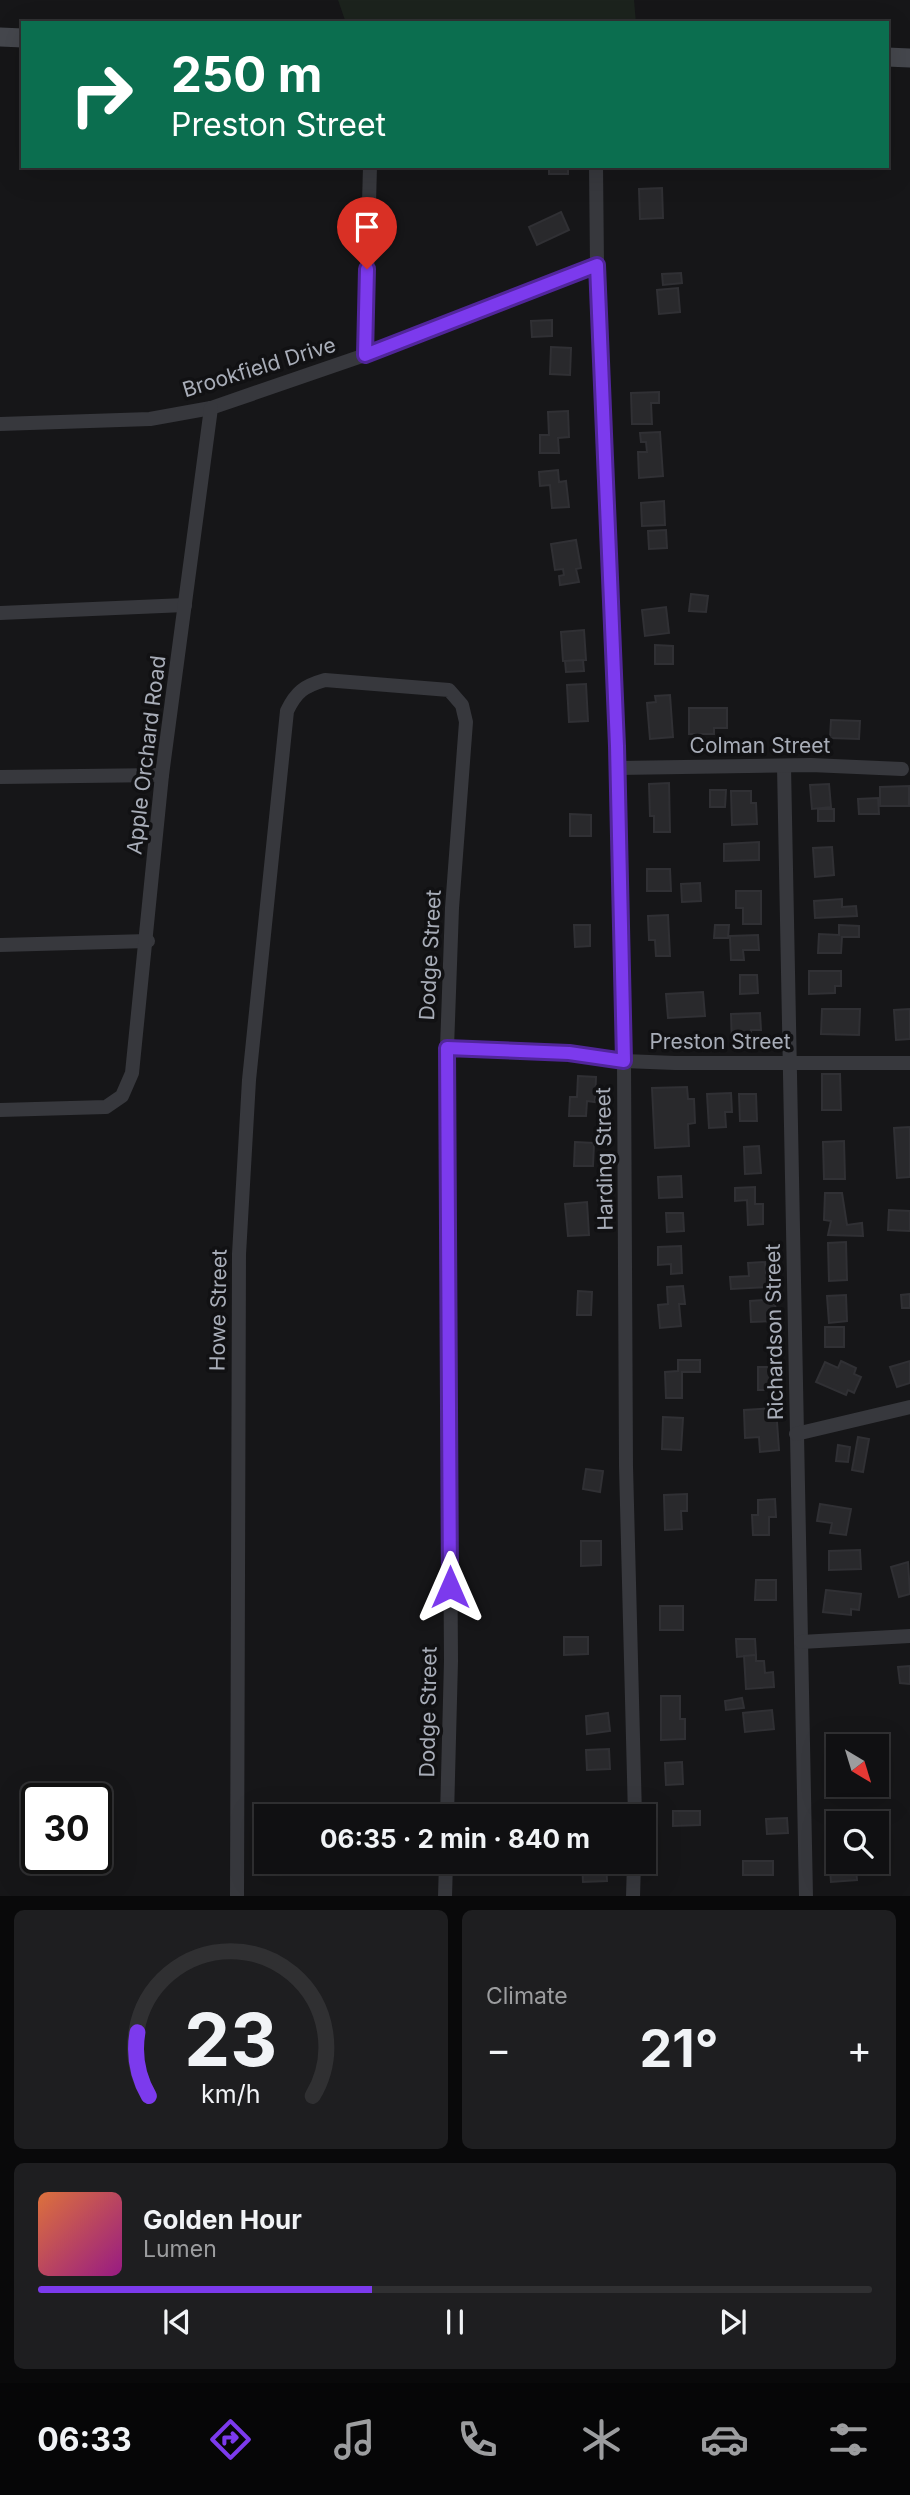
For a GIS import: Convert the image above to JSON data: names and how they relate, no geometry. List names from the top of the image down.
{
  "streets": {
    "street": [
      "Brookfield Drive",
      "Colman Street",
      "Apple Orchard Road",
      "Dodge Street",
      "Preston Street",
      "Harding Street",
      "Howe Street",
      "Richardson Street"
    ]
  },
  "crossings": [
    ["Brookfield Drive", "Apple Orchard Road"],
    ["Brookfield Drive", "Harding Street"],
    ["Colman Street", "Harding Street"],
    ["Colman Street", "Richardson Street"],
    ["Dodge Street", "Preston Street"],
    ["Dodge Street", "Howe Street"],
    ["Preston Street", "Harding Street"],
    ["Preston Street", "Richardson Street"]
  ],
  "north": "bottom right",
  "page": {
    "turn": ["250 m", "Preston Street"],
    "limit": "30",
    "trip": "06:35 · 2 min · 840 m",
    "tile": "Climate",
    "heat": ["−", "21°", "+"],
    "song": ["Golden Hour", "Lumen"],
    "tabs": "06:33",
    "gauge": ["23", "km/h"]
  }
}
